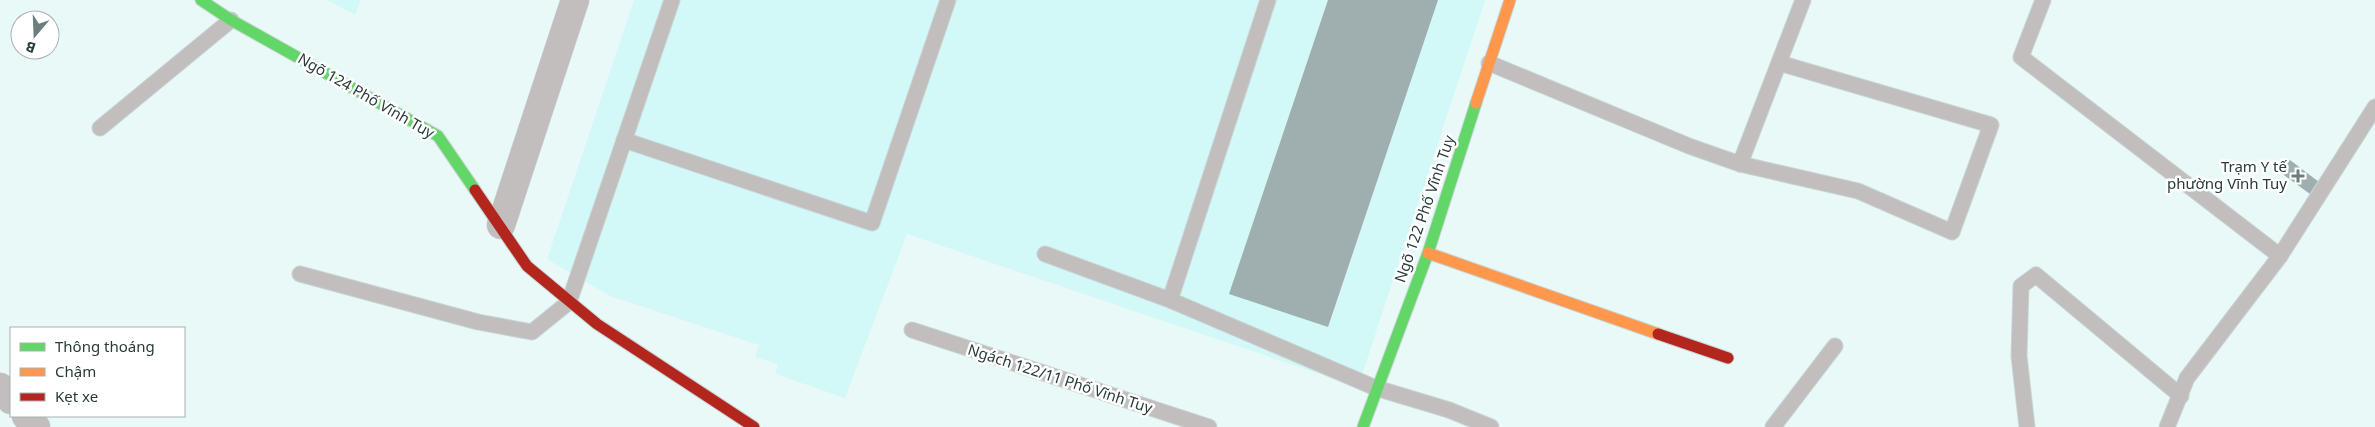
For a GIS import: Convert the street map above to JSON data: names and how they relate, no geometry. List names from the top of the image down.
{
  "streets": {
    "street": ["Ngõ 124 Phố Vĩnh Tuy", "Ngõ 122 Phố Vĩnh Tuy"],
    "lane": ["Ngách 122/11 Phố Vĩnh Tuy"]
  },
  "places": {
    "health": ["Trạm Y tế phường Vĩnh Tuy"]
  },
  "legend": ["Thông thoáng", "Chậm", "Kẹt xe"],
  "north": "bottom"
}
